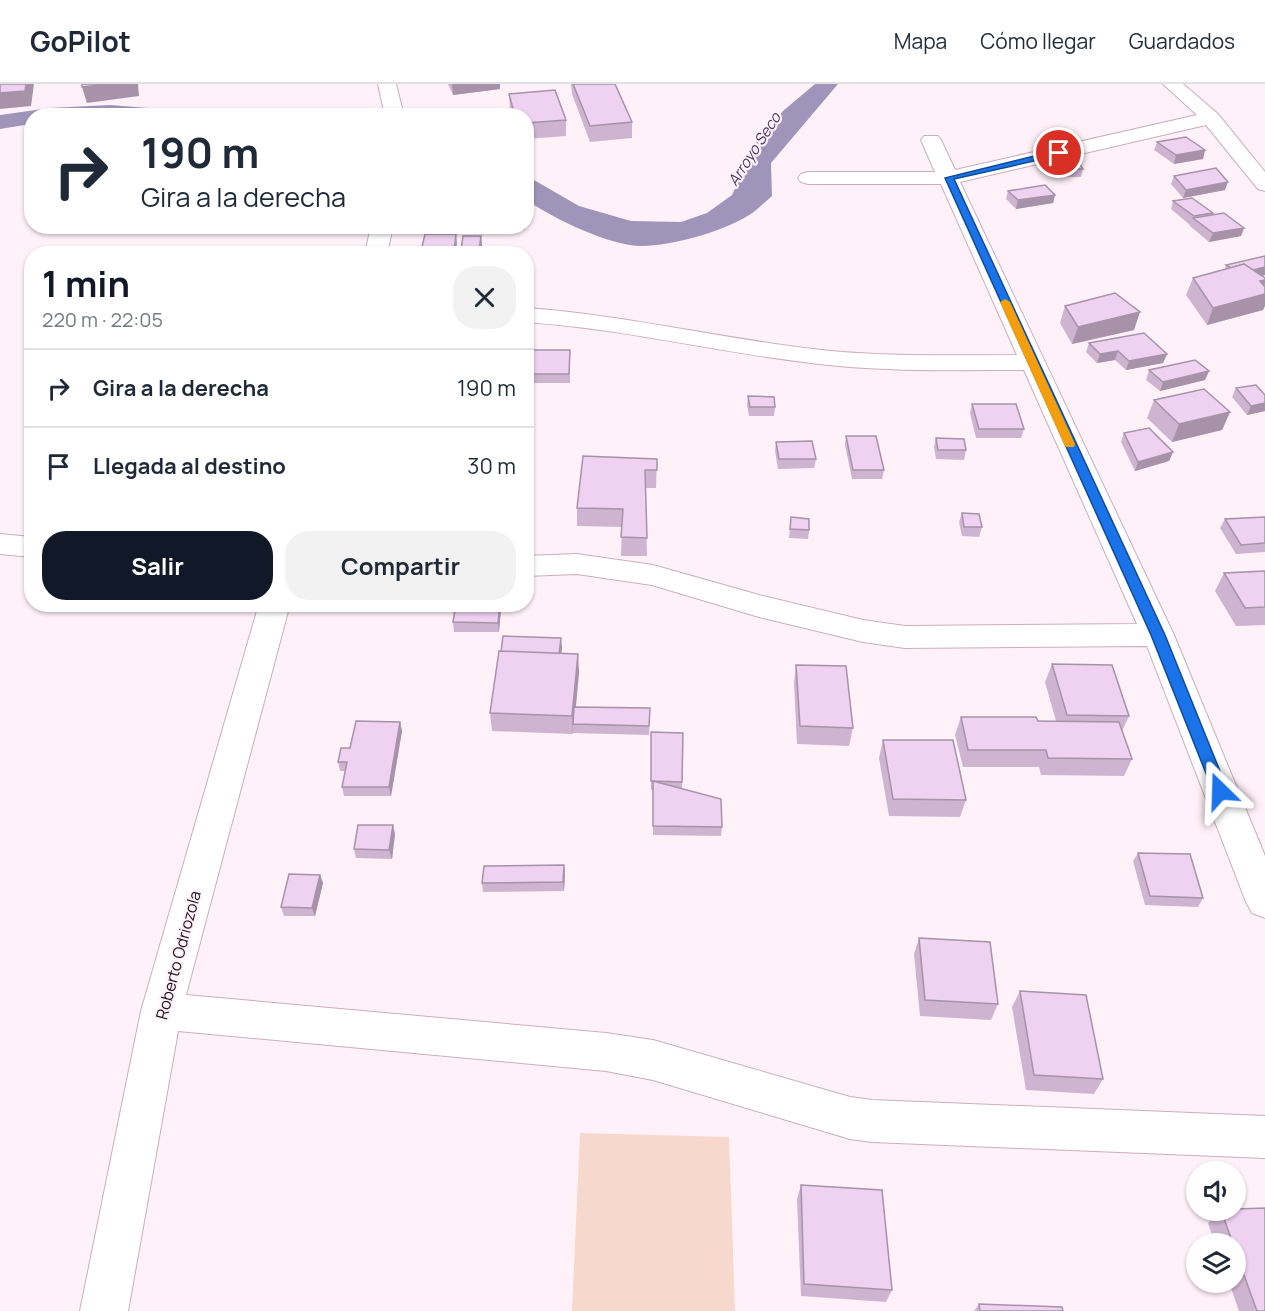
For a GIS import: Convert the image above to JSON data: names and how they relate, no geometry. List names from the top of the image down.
{
  "streets": {
    "street": ["Roberto Odriozola"]
  },
  "water": ["Arroyo Seco"],
  "page": {
    "header": "GoPilot",
    "nav": ["Mapa", "Cómo llegar", "Guardados"],
    "turn": ["190 m", "Gira a la derecha"],
    "heading": ["1 min", "220 m · 22:05"],
    "list": [
      {
        "name": "Gira a la derecha",
        "value": "190 m"
      },
      {
        "name": "Llegada al destino",
        "value": "30 m"
      }
    ],
    "buttons": ["Salir", "Compartir"]
  }
}
